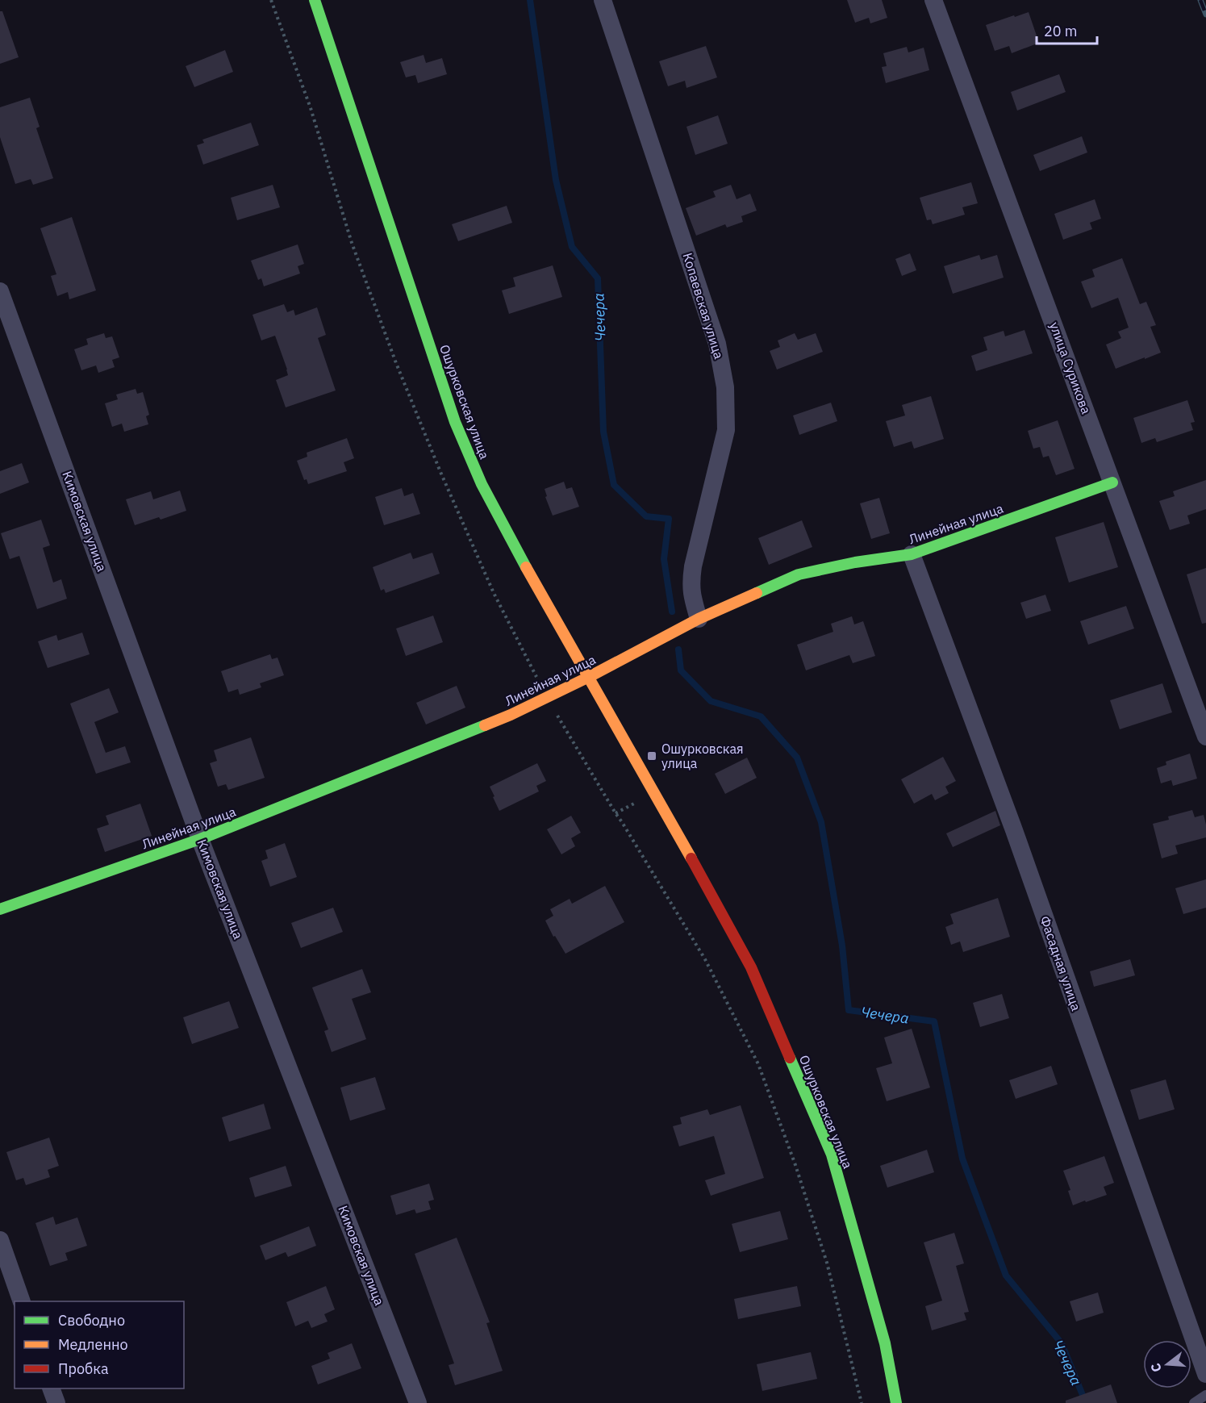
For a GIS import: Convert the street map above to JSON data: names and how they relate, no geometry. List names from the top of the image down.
{
  "streets": {
    "street": [
      "Копаевская улица",
      "улица Сурикова",
      "Ошурковская улица",
      "Кимовская улица",
      "Линейная улица",
      "Фасадная улица"
    ]
  },
  "crossings": [
    ["Копаевская улица", "Линейная улица"],
    ["улица Сурикова", "Линейная улица"],
    ["Ошурковская улица", "Линейная улица"],
    ["Кимовская улица", "Линейная улица"],
    ["Линейная улица", "Фасадная улица"]
  ],
  "water": ["Чечера"],
  "places": {
    "transit": ["Ошурковская улица"]
  },
  "legend": ["Свободно", "Медленно", "Пробка"],
  "scale_bar": "20 m",
  "north": "left"
}
